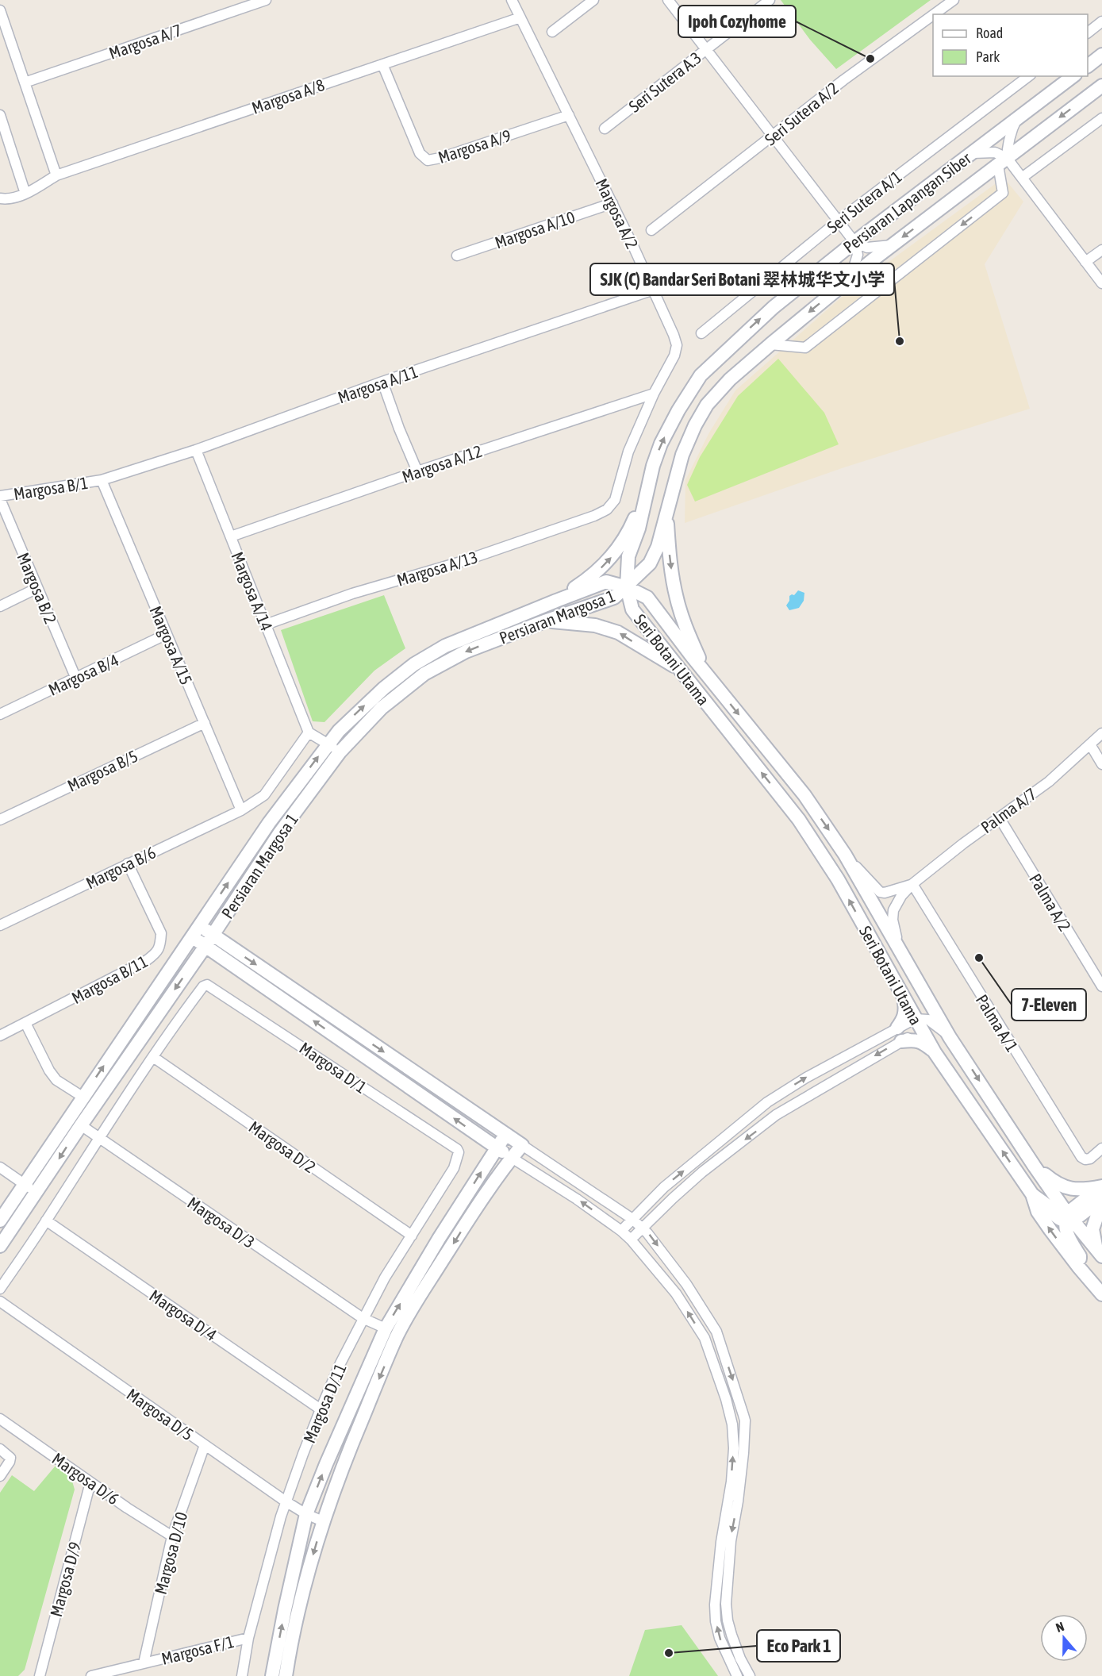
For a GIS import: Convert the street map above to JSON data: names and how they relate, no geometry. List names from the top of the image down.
{
  "streets": {
    "street": [
      "Margosa A/7",
      "Seri Sutera A.3",
      "Margosa A/8",
      "Seri Sutera A/2",
      "Margosa A/9",
      "Seri Sutera A/1",
      "Persiaran Lapangan Siber",
      "Margosa A/2",
      "Margosa A/10",
      "Margosa A/11",
      "Margosa A/12",
      "Margosa B/1",
      "Margosa A/13",
      "Margosa B/2",
      "Margosa A/14",
      "Persiaran Margosa 1",
      "Margosa A/15",
      "Seri Botani Utama",
      "Margosa B/4",
      "Margosa B/5",
      "Palma A/7",
      "Margosa B/6",
      "Palma A/2",
      "Margosa B/11",
      "Palma A/1",
      "Margosa D/1",
      "Margosa D/2",
      "Margosa D/3",
      "Margosa D/4",
      "Margosa D/11",
      "Margosa D/5",
      "Margosa D/6",
      "Margosa D/10",
      "Margosa D/9",
      "Margosa F/1"
    ]
  },
  "crossings": [
    ["Margosa A/8", "Margosa A/9"],
    ["Margosa A/8", "Margosa A/2"],
    ["Margosa A/9", "Margosa A/2"],
    ["Persiaran Lapangan Siber", "Persiaran Margosa 1"],
    ["Persiaran Lapangan Siber", "Seri Botani Utama"],
    ["Margosa A/2", "Margosa A/10"],
    ["Margosa A/2", "Margosa A/11"],
    ["Margosa A/2", "Margosa A/12"],
    ["Margosa A/2", "Margosa A/13"],
    ["Margosa A/11", "Margosa B/1"],
    ["Margosa A/11", "Margosa A/14"],
    ["Margosa A/11", "Margosa A/15"],
    ["Margosa A/12", "Margosa A/14"],
    ["Margosa B/1", "Margosa B/2"],
    ["Margosa B/1", "Margosa A/15"],
    ["Margosa A/13", "Margosa A/14"],
    ["Margosa B/2", "Margosa B/4"],
    ["Margosa A/14", "Margosa B/6"],
    ["Persiaran Margosa 1", "Seri Botani Utama"],
    ["Persiaran Margosa 1", "Margosa D/3"],
    ["Margosa A/15", "Margosa B/4"],
    ["Margosa A/15", "Margosa B/5"],
    ["Margosa A/15", "Margosa B/6"],
    ["Seri Botani Utama", "Palma A/7"],
    ["Palma A/7", "Palma A/2"],
    ["Palma A/7", "Palma A/1"],
    ["Margosa B/6", "Margosa B/11"],
    ["Margosa D/1", "Margosa D/2"],
    ["Margosa D/1", "Margosa D/11"],
    ["Margosa D/2", "Margosa D/11"],
    ["Margosa D/3", "Margosa D/11"],
    ["Margosa D/4", "Margosa D/11"],
    ["Margosa D/11", "Margosa D/5"],
    ["Margosa D/11", "Margosa F/1"],
    ["Margosa D/5", "Margosa D/10"],
    ["Margosa D/6", "Margosa D/10"],
    ["Margosa D/6", "Margosa D/9"],
    ["Margosa D/10", "Margosa F/1"]
  ],
  "places": [
    "Ipoh Cozyhome",
    "SJK (C) Bandar Seri Botani 翠林城华文小学",
    "7-Eleven",
    "Eco Park 1"
  ],
  "legend": ["Road", "Park"],
  "north": "top"
}
